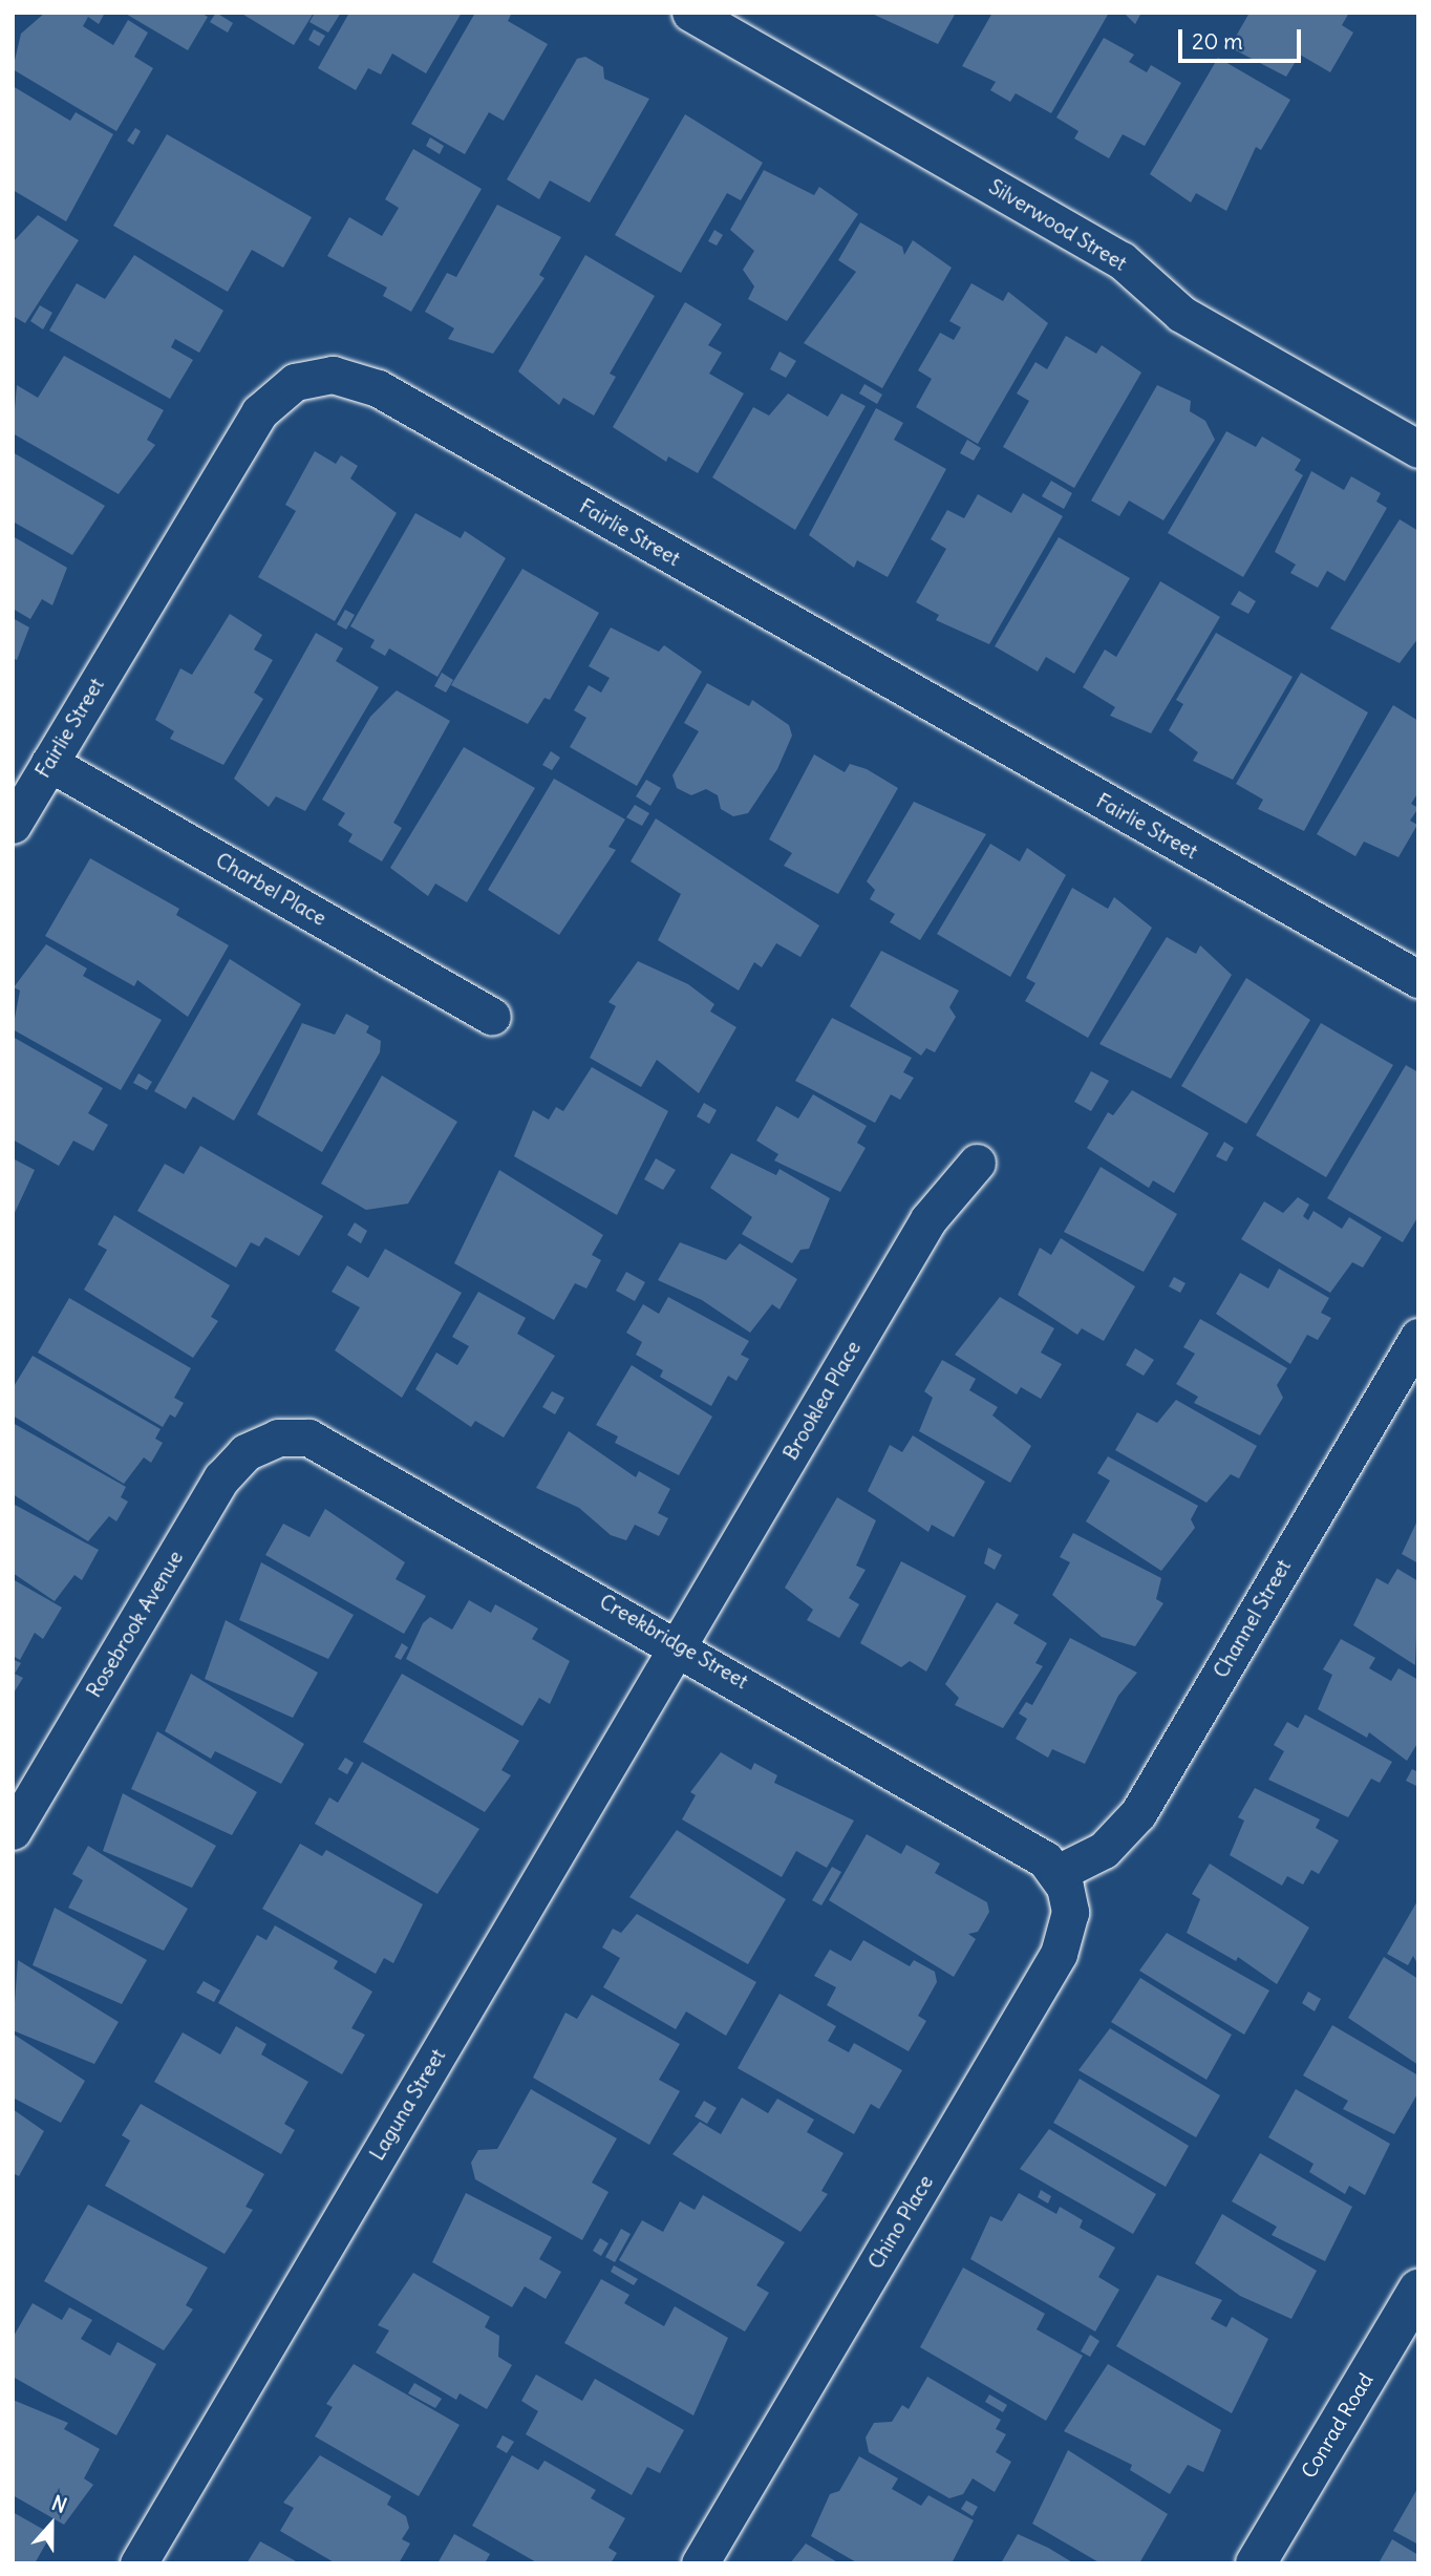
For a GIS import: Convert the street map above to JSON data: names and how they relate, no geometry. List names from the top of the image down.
{
  "streets": {
    "street": [
      "Silverwood Street",
      "Fairlie Street",
      "Charbel Place",
      "Brooklea Place",
      "Channel Street",
      "Rosebrook Avenue",
      "Creekbridge Street",
      "Laguna Street",
      "Chino Place",
      "Conrad Road"
    ]
  },
  "crossings": [
    ["Fairlie Street", "Charbel Place"],
    ["Brooklea Place", "Creekbridge Street"],
    ["Brooklea Place", "Laguna Street"],
    ["Channel Street", "Creekbridge Street"],
    ["Channel Street", "Chino Place"],
    ["Rosebrook Avenue", "Creekbridge Street"],
    ["Creekbridge Street", "Laguna Street"],
    ["Creekbridge Street", "Chino Place"]
  ],
  "scale_bar": "20 m",
  "north": "top"
}
